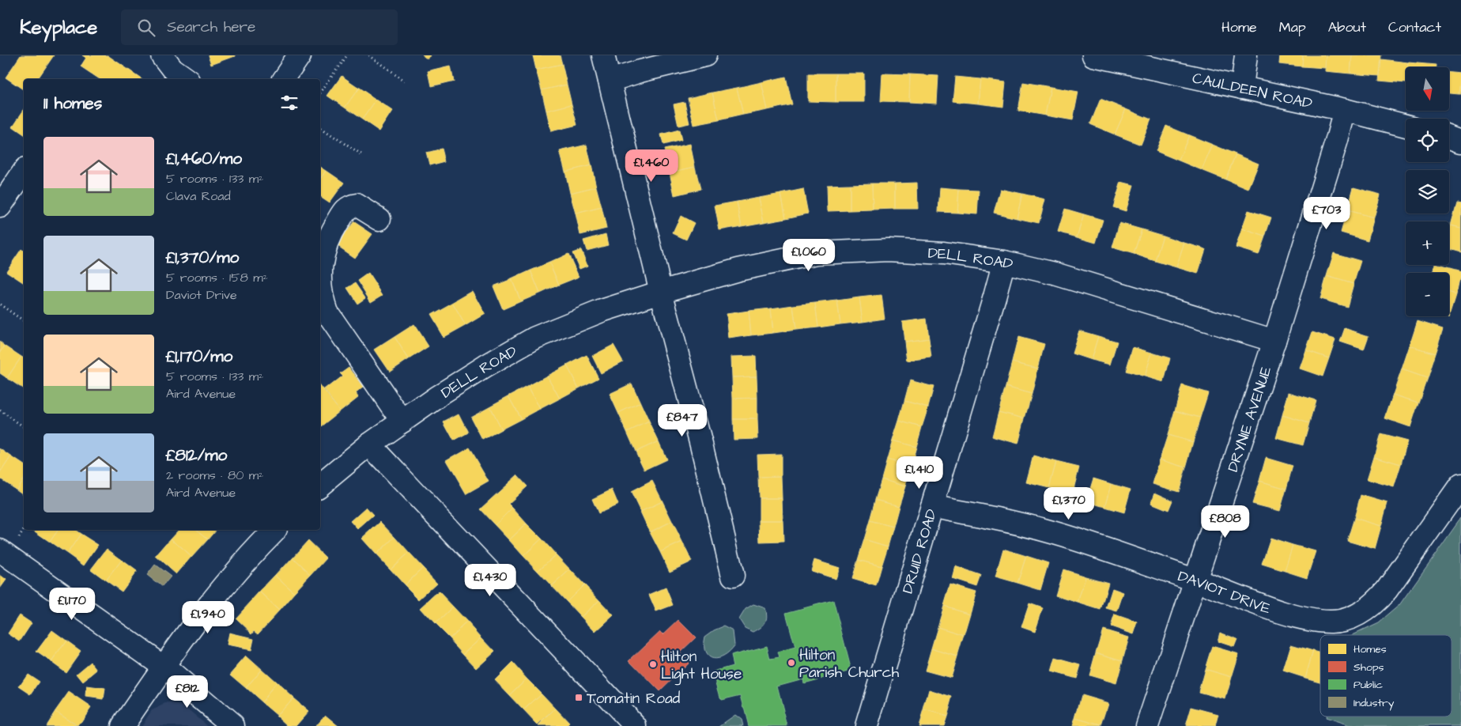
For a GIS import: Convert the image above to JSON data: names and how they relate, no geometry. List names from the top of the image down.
{
  "streets": {
    "street": [
      "CAULDEEN ROAD",
      "DELL ROAD",
      "DRYNIE AVENUE",
      "DRUID ROAD",
      "DAVIOT DRIVE"
    ]
  },
  "crossings": [
    ["CAULDEEN ROAD", "DRYNIE AVENUE"],
    ["DELL ROAD", "DRYNIE AVENUE"],
    ["DELL ROAD", "DRUID ROAD"],
    ["DRYNIE AVENUE", "DAVIOT DRIVE"],
    ["DRUID ROAD", "DAVIOT DRIVE"]
  ],
  "places": {
    "other": ["Hilton Parish Church", "Hilton Light House"],
    "transit": ["Tomatin Road"]
  },
  "legend": [
    "Homes",
    "Shops",
    "Public",
    "Industry"
  ],
  "north": "bottom",
  "page": {
    "header": "Keyplace",
    "search": "Search here",
    "nav": [
      "Home",
      "Map",
      "About",
      "Contact"
    ],
    "map_buttons": ["+", "−"],
    "heading": "11 homes",
    "list": [
      {
        "name": "£1,460/mo",
        "note": "5 rooms · 133 m² · Clava Road"
      },
      {
        "name": "£1,370/mo",
        "note": "5 rooms · 158 m² · Daviot Drive"
      },
      {
        "name": "£1,170/mo",
        "note": "5 rooms · 133 m² · Aird Avenue"
      },
      {
        "name": "£812/mo",
        "note": "2 rooms · 80 m² · Aird Avenue"
      }
    ],
    "price": [
      "£1,460",
      "£703",
      "£1,060",
      "£847",
      "£1,410",
      "£1,370",
      "£808",
      "£1,430",
      "£1,170",
      "£1,940",
      "£812"
    ]
  }
}
